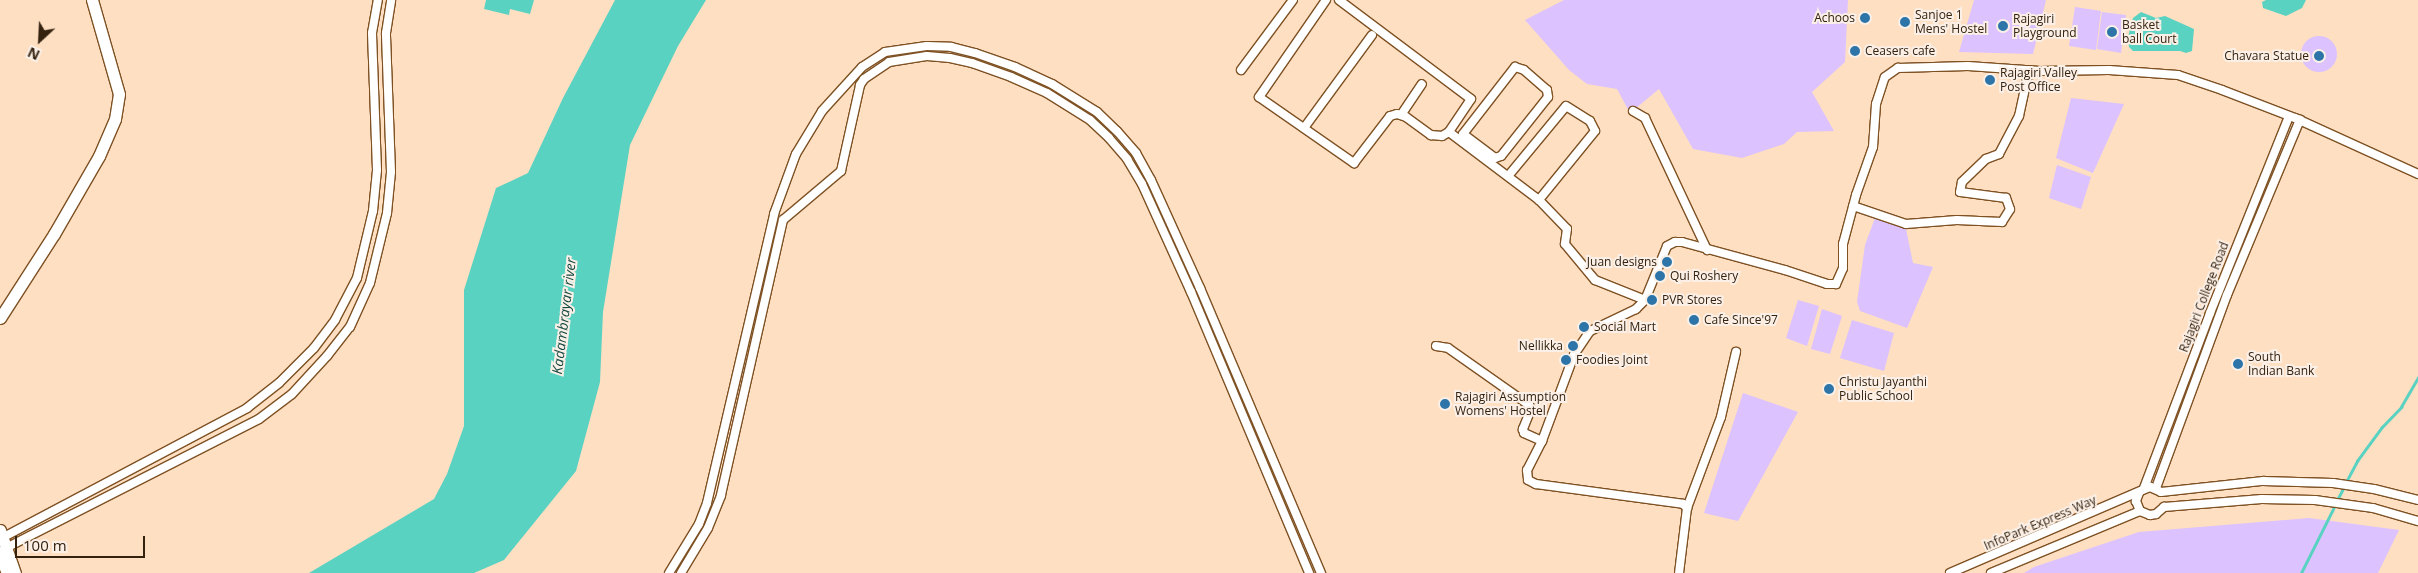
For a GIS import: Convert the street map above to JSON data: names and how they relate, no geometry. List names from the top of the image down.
{
  "streets": {
    "street": ["Rajagiri College Road", "InfoPark Express Way"]
  },
  "crossings": [
    ["Rajagiri College Road", "InfoPark Express Way"]
  ],
  "water": ["Kadambrayar river"],
  "places": [
    "Achoos",
    "Sanjoe 1 Mens' Hostel",
    "Rajagiri Playground",
    "Basket ball Court",
    "Ceasers cafe",
    "Chavara Statue",
    "Rajagiri Valley Post Office",
    "Juan designs",
    "Qui Roshery",
    "PVR Stores",
    "Cafe Since'97",
    "Social Mart",
    "Nellikka",
    "Foodies Joint",
    "South Indian Bank",
    "Christu Jayanthi Public School",
    "Rajagiri Assumption Womens' Hostel"
  ],
  "scale_bar": "100 m",
  "north": "bottom left"
}
